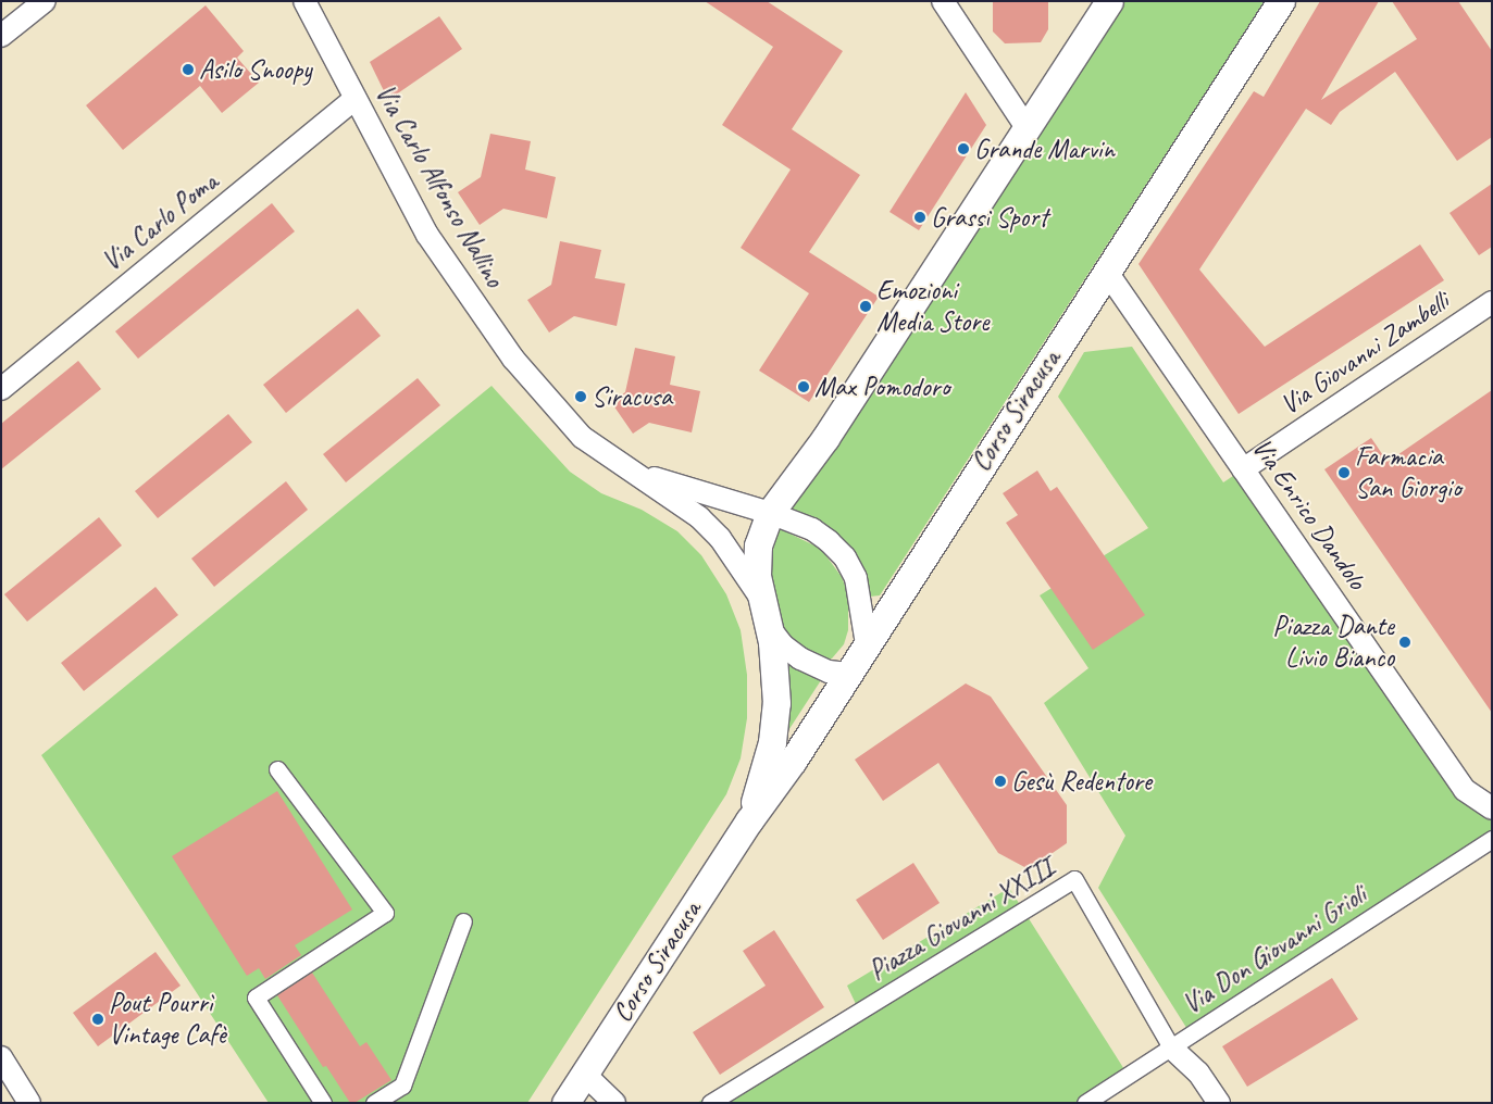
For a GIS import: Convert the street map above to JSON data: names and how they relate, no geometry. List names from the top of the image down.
{
  "streets": {
    "street": [
      "Via Carlo Alfonso Nallino",
      "Via Carlo Poma",
      "Via Giovanni Zambelli",
      "Corso Siracusa",
      "Via Enrico Dandolo",
      "Piazza Giovanni XXIII",
      "Via Don Giovanni Grioli"
    ]
  },
  "crossings": [
    ["Via Carlo Alfonso Nallino", "Via Carlo Poma"],
    ["Via Carlo Alfonso Nallino", "Corso Siracusa"],
    ["Via Giovanni Zambelli", "Via Enrico Dandolo"],
    ["Corso Siracusa", "Via Enrico Dandolo"],
    ["Piazza Giovanni XXIII", "Via Don Giovanni Grioli"]
  ],
  "places": [
    "Asilo Snoopy",
    "Grande Marvin",
    "Grassi Sport",
    "Emozioni Media Store",
    "Max Pomodoro",
    "Siracusa",
    "Farmacia San Giorgio",
    "Piazza Dante Livio Bianco",
    "Gesù Redentore",
    "Pout Pourrì Vintage Cafè"
  ]
}
